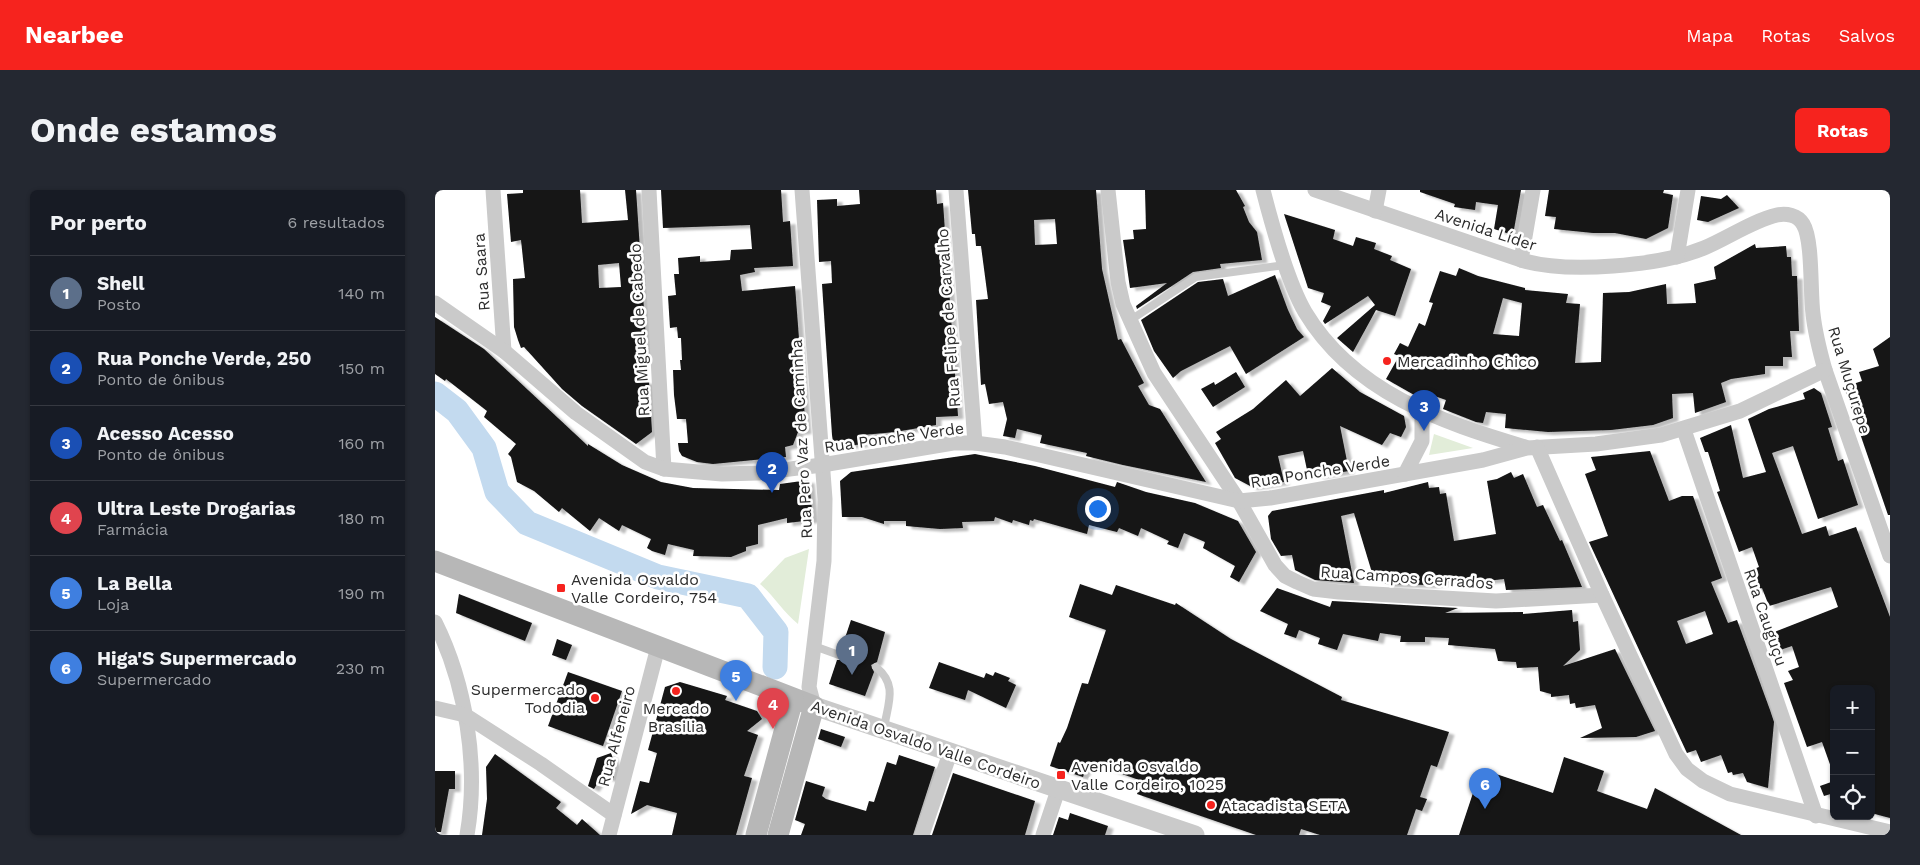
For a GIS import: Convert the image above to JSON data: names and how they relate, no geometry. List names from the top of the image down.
{
  "streets": {
    "main road": ["Avenida Osvaldo Valle Cordeiro"],
    "street": [
      "Avenida Líder",
      "Rua Saara",
      "Rua Felipe de Carvalho",
      "Rua Miguel de Cabedo",
      "Rua Muçurepe",
      "Rua Ponche Verde",
      "Rua Pero Vaz de Caminha",
      "Rua Campos Cerrados",
      "Rua Cauguçu",
      "Rua Alfeneiro"
    ]
  },
  "crossings": [
    ["Avenida Líder", "Rua Muçurepe"],
    ["Rua Saara", "Rua Ponche Verde"],
    ["Rua Felipe de Carvalho", "Rua Ponche Verde"],
    ["Rua Miguel de Cabedo", "Rua Ponche Verde"],
    ["Rua Ponche Verde", "Rua Pero Vaz de Caminha"],
    ["Rua Ponche Verde", "Rua Campos Cerrados"],
    ["Rua Pero Vaz de Caminha", "Avenida Osvaldo Valle Cordeiro"],
    ["Rua Alfeneiro", "Avenida Osvaldo Valle Cordeiro"]
  ],
  "places": {
    "other": [
      "Mercadinho Chico",
      "Mercado Brasilia",
      "Supermercado Tododia",
      "Atacadista SETA"
    ],
    "transit": ["Avenida Osvaldo Valle Cordeiro, 754", "Avenida Osvaldo Valle Cordeiro, 1025"]
  },
  "page": {
    "header": "Nearbee",
    "nav": ["Mapa", "Rotas", "Salvos"],
    "buttons": "Rotas",
    "title": "Onde estamos",
    "heading": ["Por perto", "6 resultados"],
    "list": [
      {
        "mark": "1",
        "name": "Shell",
        "note": "Posto",
        "value": "140 m"
      },
      {
        "mark": "2",
        "name": "Rua Ponche Verde, 250",
        "note": "Ponto de ônibus",
        "value": "150 m"
      },
      {
        "mark": "3",
        "name": "Acesso Acesso",
        "note": "Ponto de ônibus",
        "value": "160 m"
      },
      {
        "mark": "4",
        "name": "Ultra Leste Drogarias",
        "note": "Farmácia",
        "value": "180 m"
      },
      {
        "mark": "5",
        "name": "La Bella",
        "note": "Loja",
        "value": "190 m"
      },
      {
        "mark": "6",
        "name": "Higa'S Supermercado",
        "note": "Supermercado",
        "value": "230 m"
      }
    ],
    "pins": [
      "3",
      "2",
      "1",
      "5",
      "4",
      "6"
    ],
    "map_buttons": ["+", "−"]
  }
}
